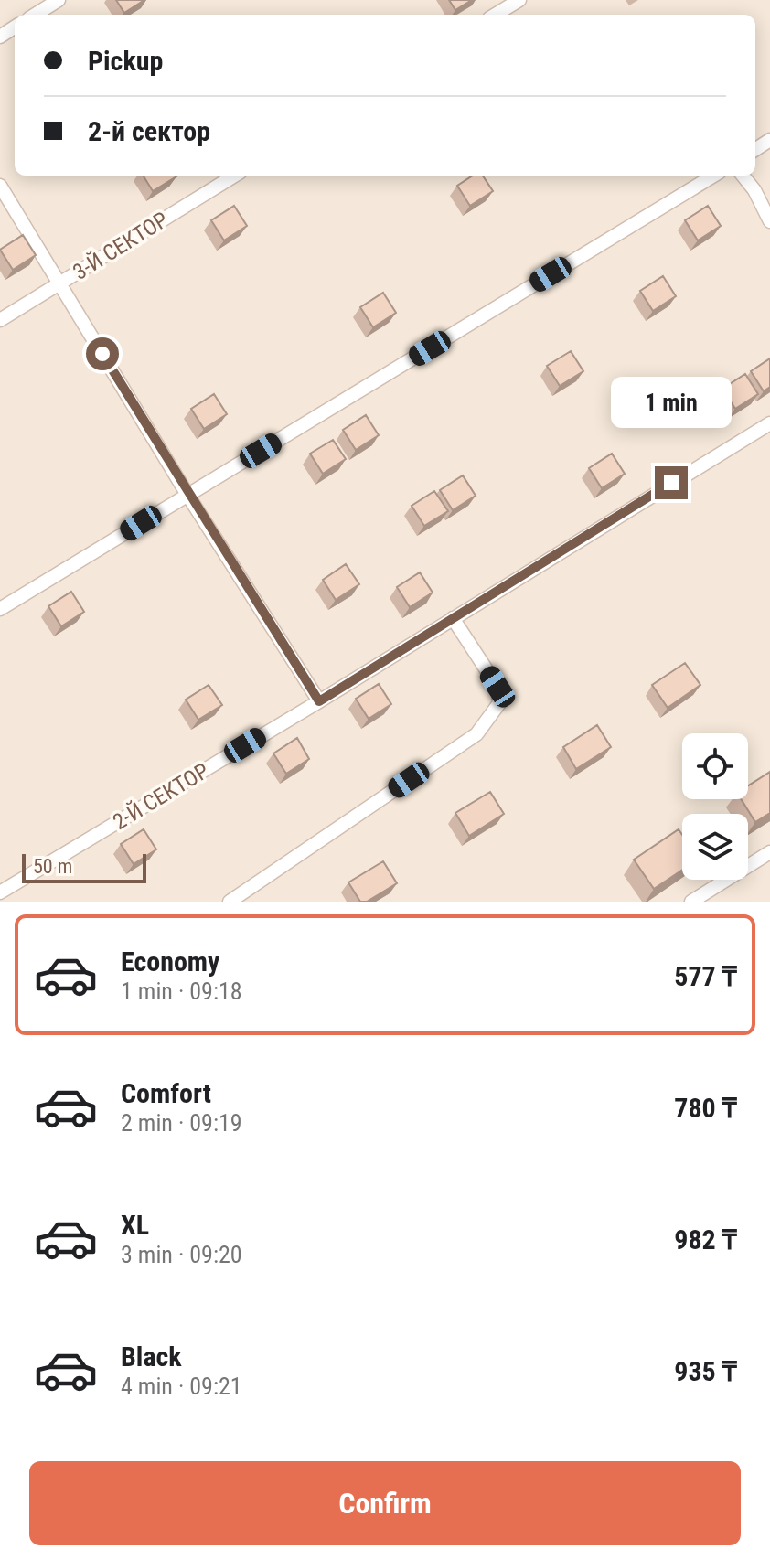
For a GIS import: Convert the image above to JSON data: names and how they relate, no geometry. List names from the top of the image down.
{
  "streets": {
    "street": ["3-Й СЕКТОР", "2-Й СЕКТОР"]
  },
  "scale_bar": "50 m",
  "page": {
    "banner": ["Pickup", "2-й сектор"],
    "bubble": "1 min",
    "scale": "50 m",
    "list": [
      {
        "name": "Economy",
        "note": "1 min · 09:18",
        "value": "577 ₸"
      },
      {
        "name": "Comfort",
        "note": "2 min · 09:19",
        "value": "780 ₸"
      },
      {
        "name": "XL",
        "note": "3 min · 09:20",
        "value": "982 ₸"
      },
      {
        "name": "Black",
        "note": "4 min · 09:21",
        "value": "935 ₸"
      }
    ],
    "buttons": "Confirm"
  }
}
